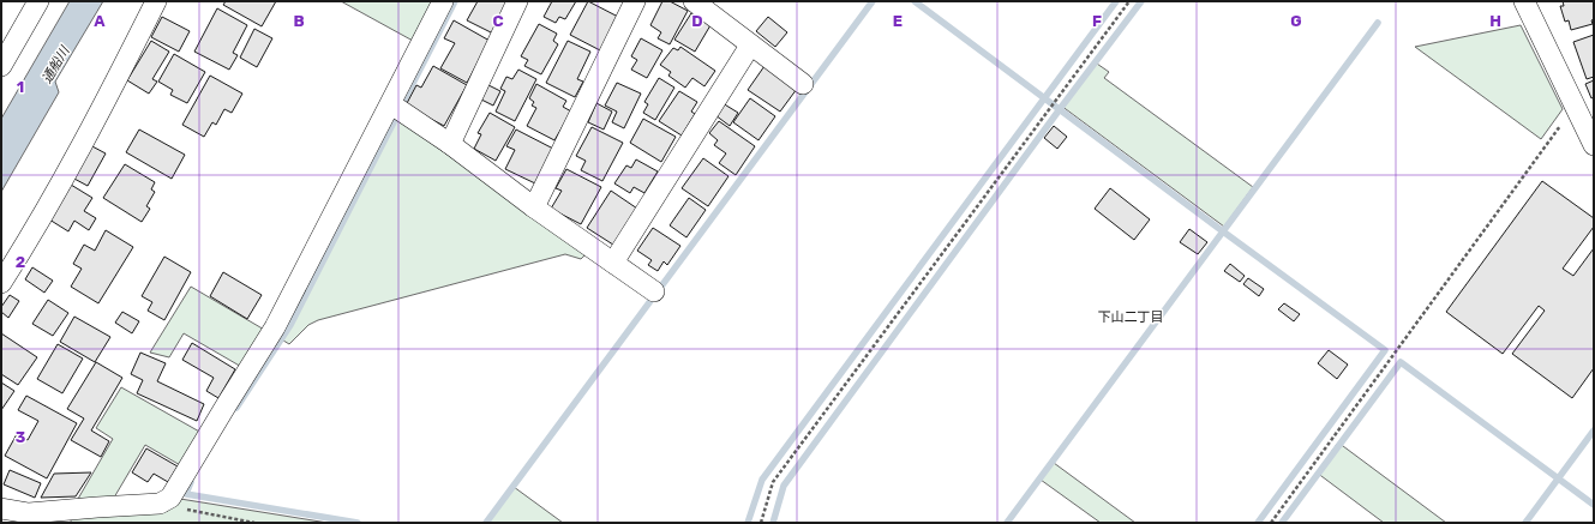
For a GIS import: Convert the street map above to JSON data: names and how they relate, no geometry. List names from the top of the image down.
{
  "districts": ["下山二丁目"],
  "water": ["通船川"],
  "grid": {
    "columns": [
      "A",
      "B",
      "C",
      "D",
      "E",
      "F",
      "G",
      "H"
    ],
    "rows": ["1", "2", "3"]
  }
}
